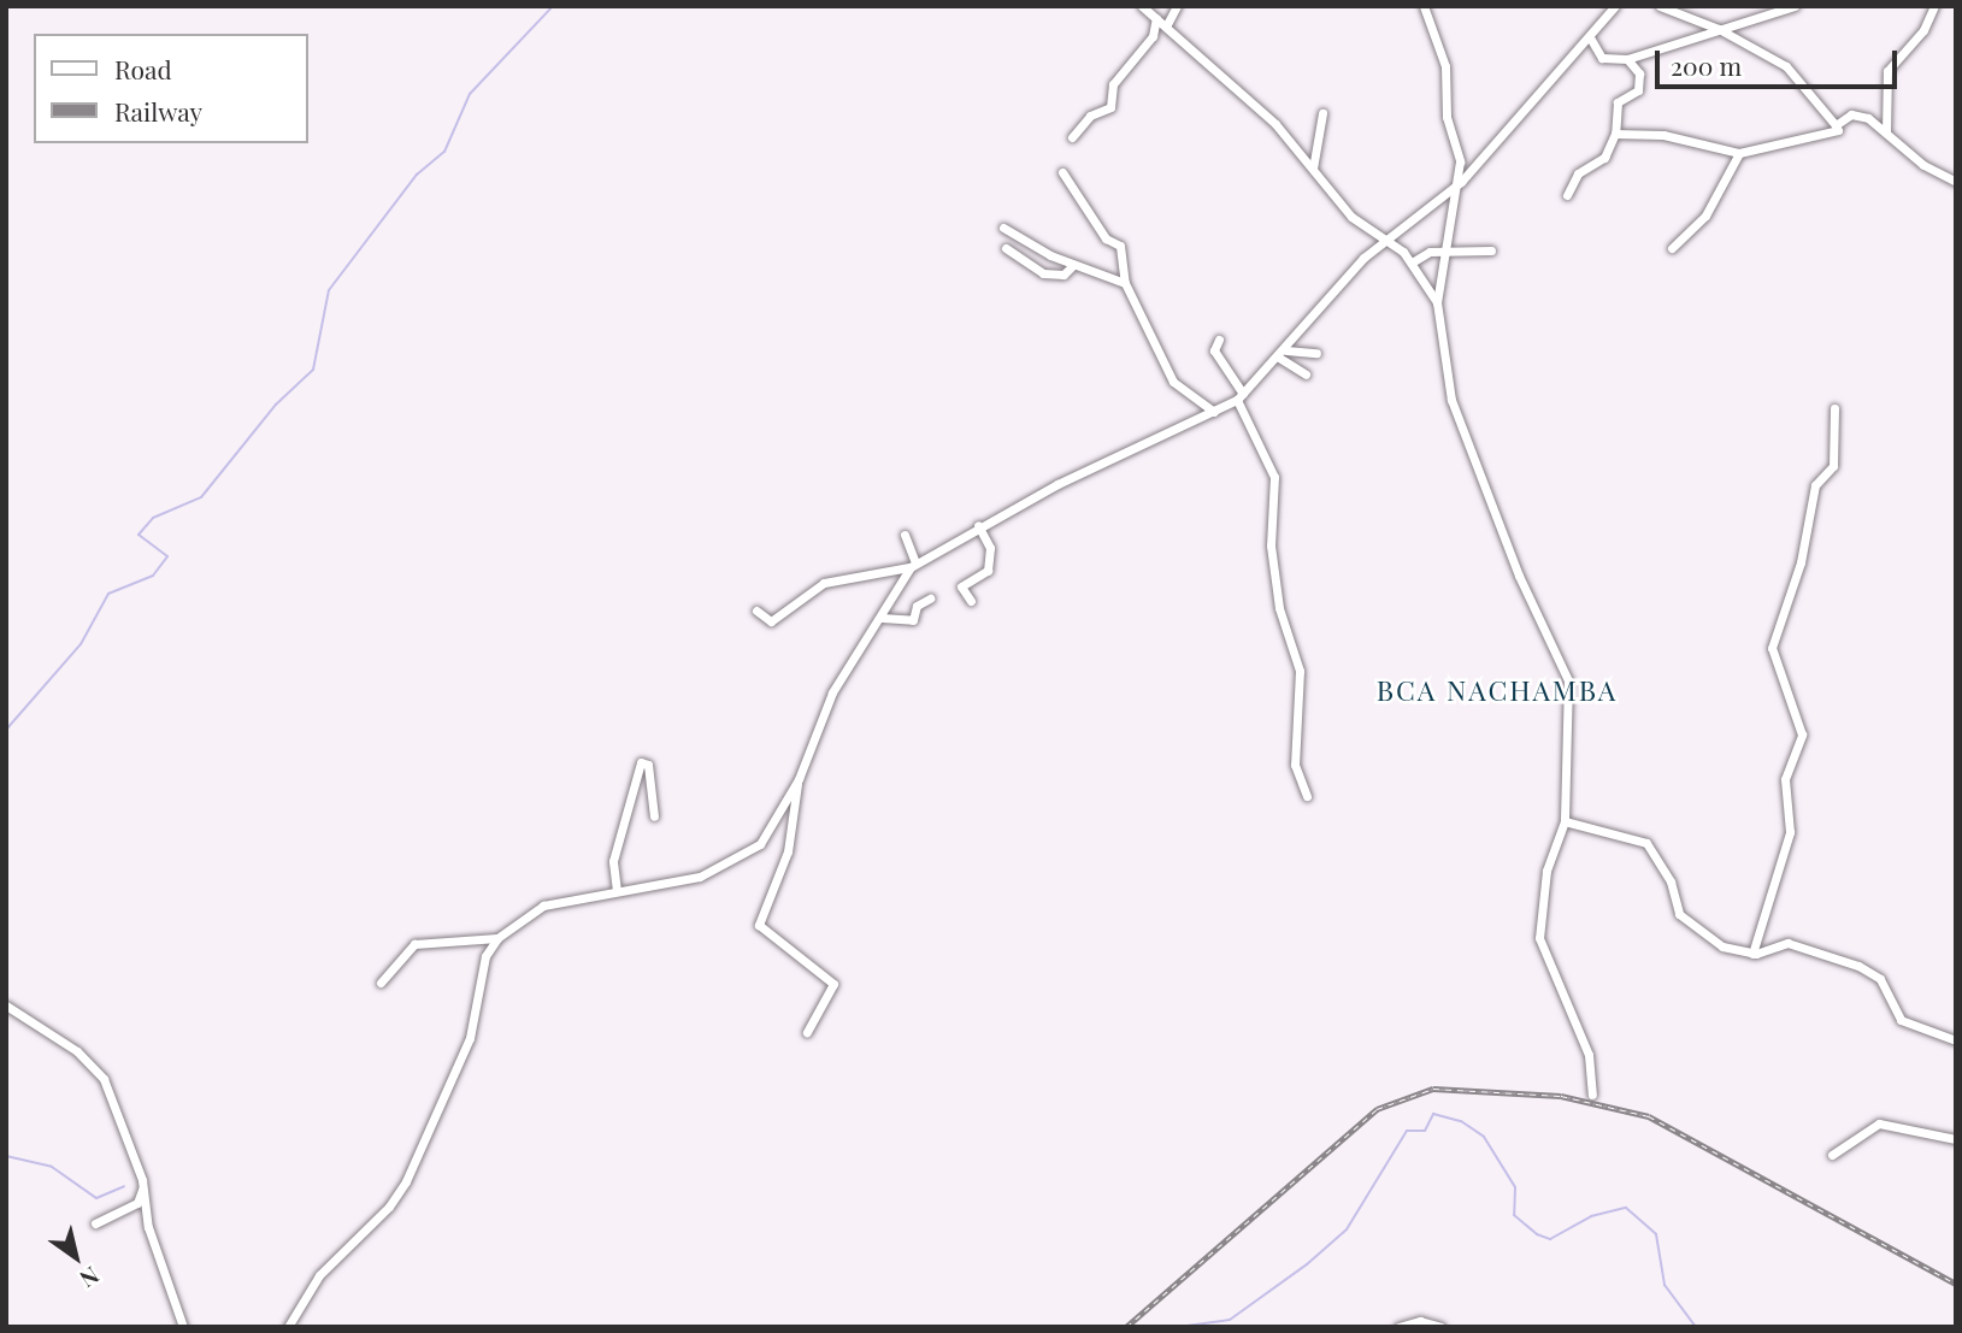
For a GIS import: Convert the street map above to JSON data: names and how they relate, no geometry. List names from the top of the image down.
{
  "districts": ["BCA NACHAMBA"],
  "legend": ["Road", "Railway"],
  "scale_bar": "200 m",
  "north": "bottom right"
}
